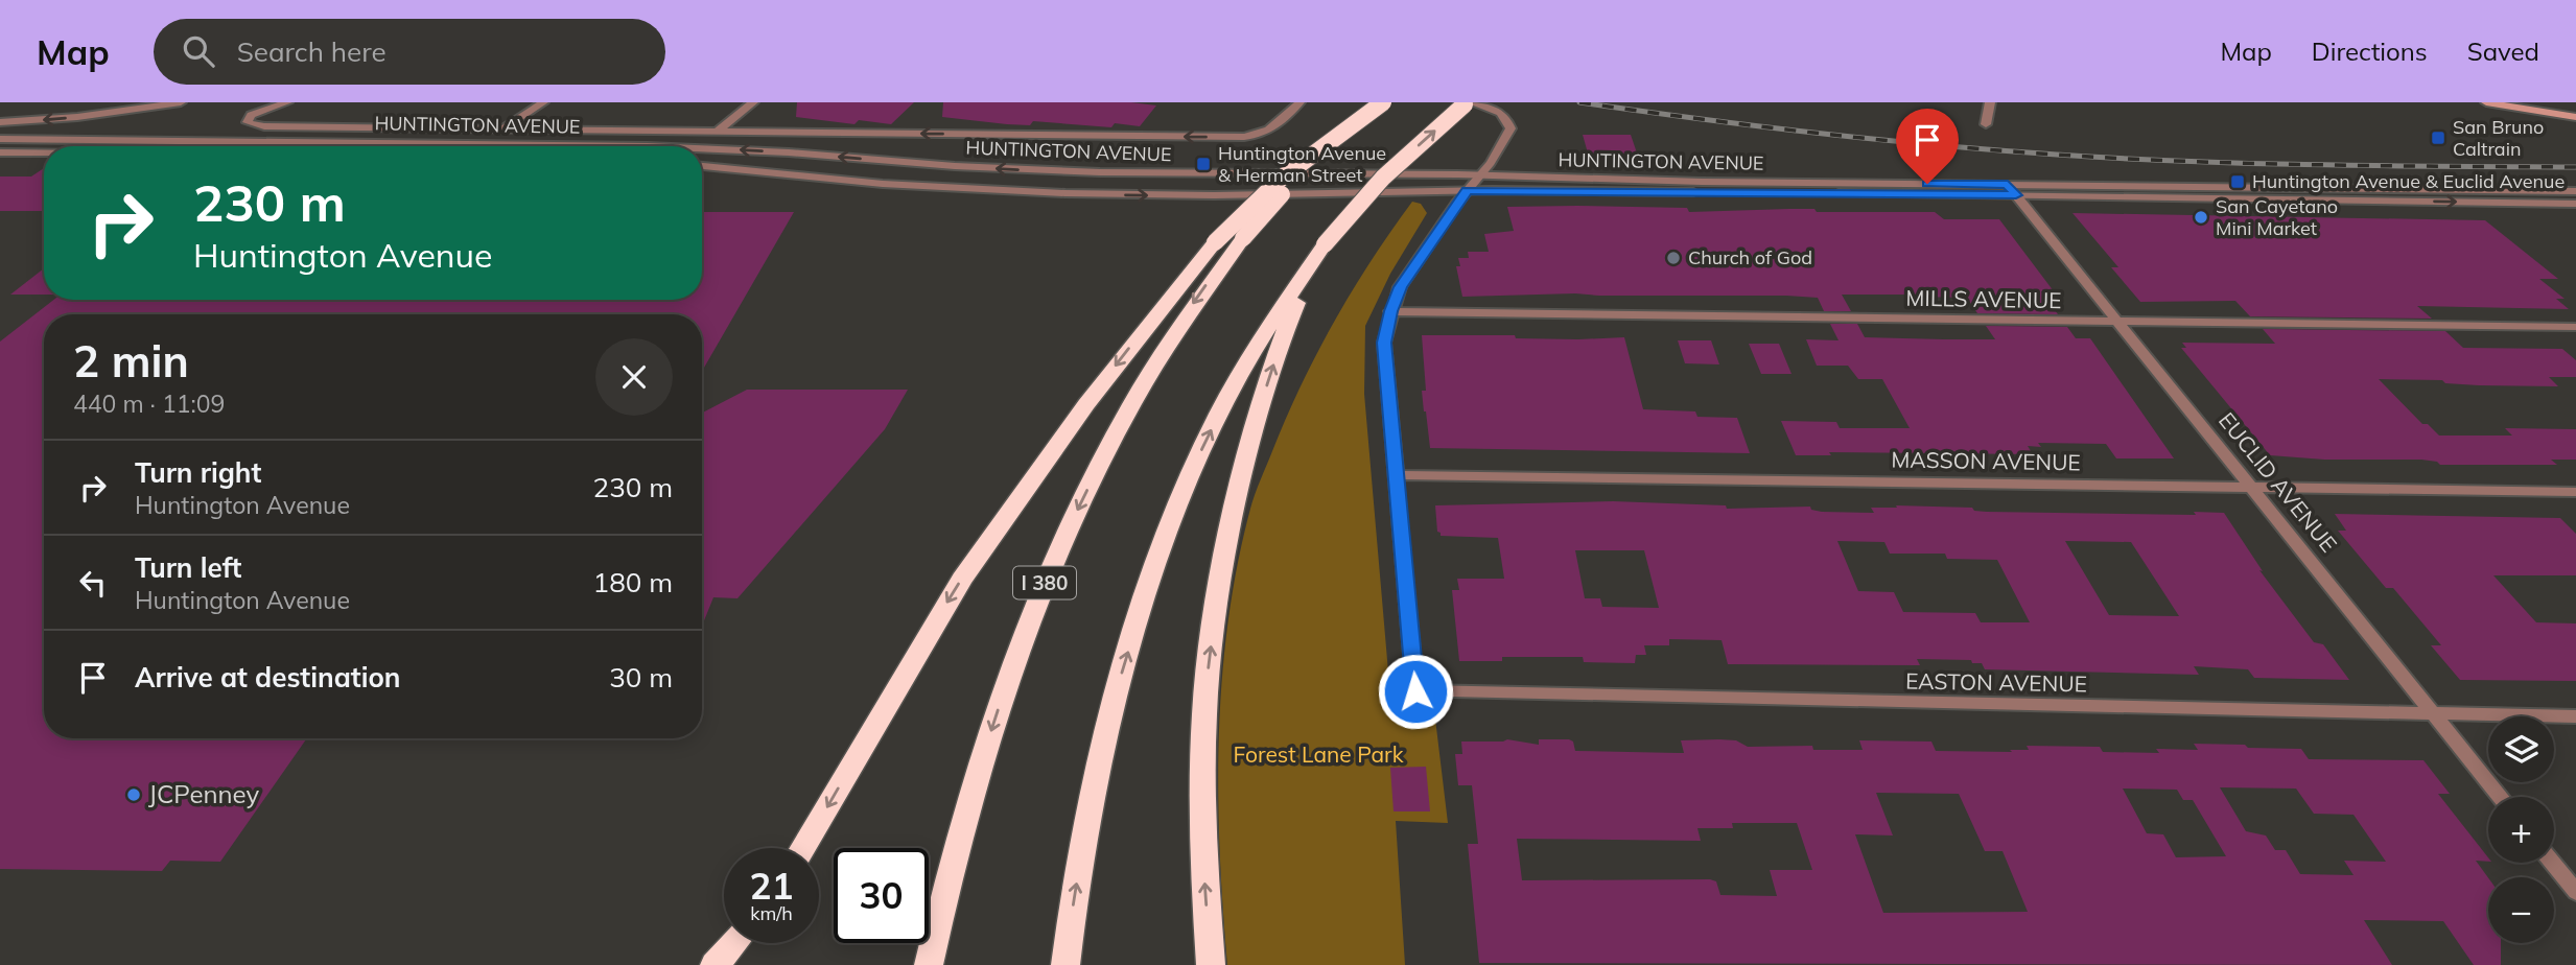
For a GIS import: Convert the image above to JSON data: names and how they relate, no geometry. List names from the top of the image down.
{
  "streets": {
    "highway": ["I 380"],
    "street": [
      "HUNTINGTON AVENUE",
      "MILLS AVENUE",
      "MASSON AVENUE",
      "EUCLID AVENUE",
      "EASTON AVENUE"
    ]
  },
  "crossings": [
    ["HUNTINGTON AVENUE", "EUCLID AVENUE"],
    ["MILLS AVENUE", "EUCLID AVENUE"],
    ["MASSON AVENUE", "EUCLID AVENUE"],
    ["MASSON AVENUE", "EASTON AVENUE"],
    ["EUCLID AVENUE", "EASTON AVENUE"]
  ],
  "parks": ["Forest Lane Park"],
  "places": {
    "transit": ["San Bruno Caltrain", "Huntington Avenue & Herman Street", "Huntington Avenue & Euclid Avenue"],
    "other": ["San Cayetano Mini Market", "Church of God", "JCPenney"]
  },
  "page": {
    "header": "Map",
    "search": "Search here",
    "nav": ["Map", "Directions", "Saved"],
    "turn": ["230 m", "Huntington Avenue"],
    "heading": ["2 min", "440 m · 11:09"],
    "list": [
      {
        "name": "Turn right",
        "note": "Huntington Avenue",
        "value": "230 m"
      },
      {
        "name": "Turn left",
        "note": "Huntington Avenue",
        "value": "180 m"
      },
      {
        "name": "Arrive at destination",
        "value": "30 m"
      }
    ],
    "map_buttons": ["+", "−"],
    "speed": "21 km/h",
    "limit": "30"
  }
}
